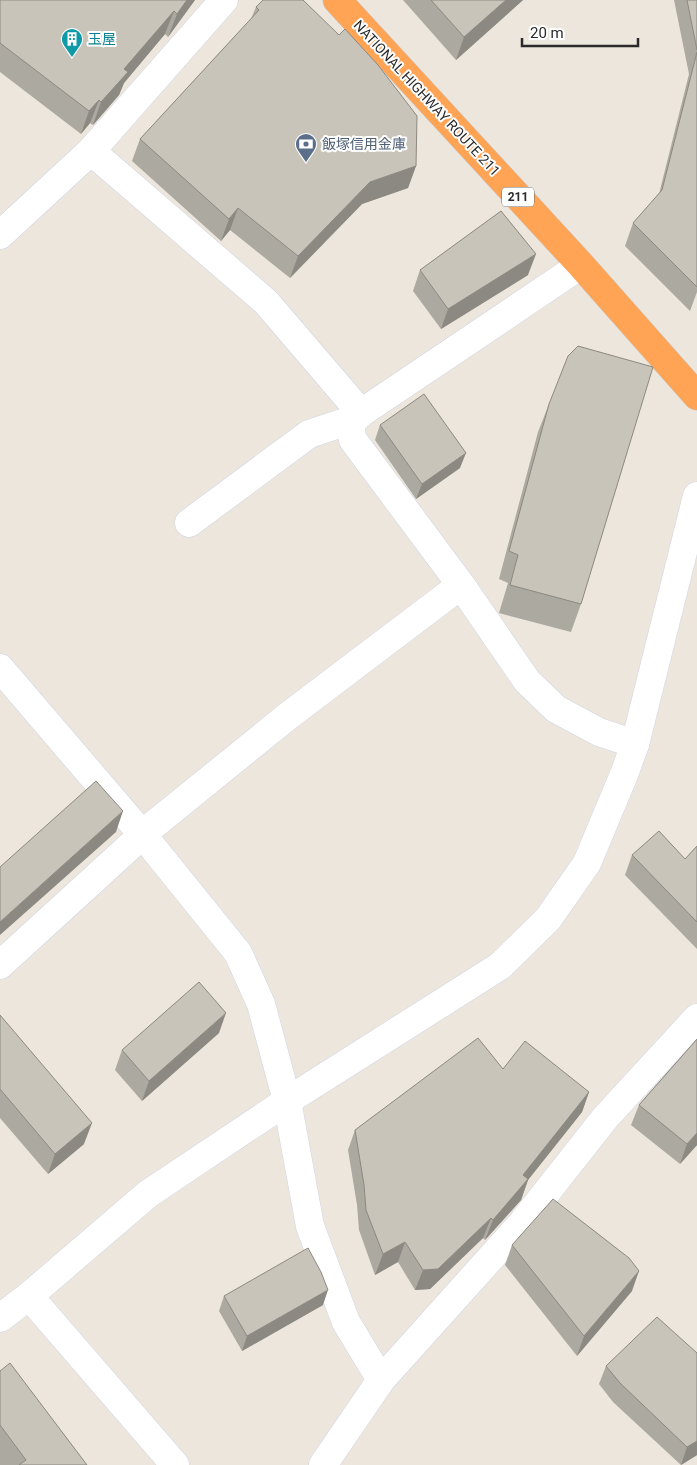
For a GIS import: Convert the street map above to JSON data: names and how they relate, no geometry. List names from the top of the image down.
{
  "streets": {
    "highway": ["NATIONAL HIGHWAY ROUTE 211", "211"]
  },
  "places": {
    "building": ["玉屋"],
    "bank": ["飯塚信用金庫"]
  },
  "scale_bar": "20 m"
}
